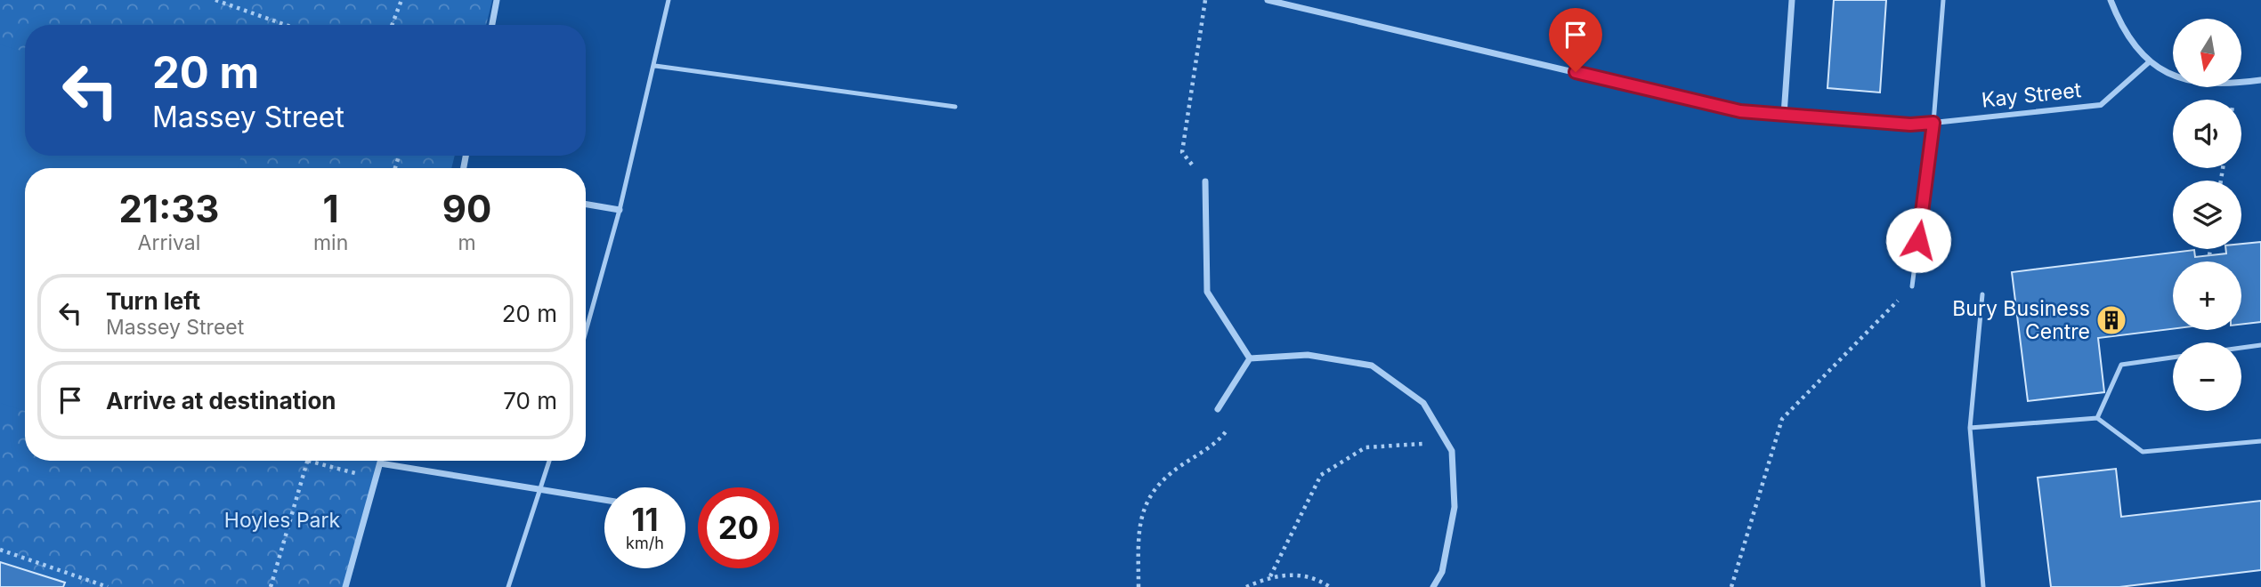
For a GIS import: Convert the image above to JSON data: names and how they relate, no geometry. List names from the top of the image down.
{
  "streets": {
    "street": ["Kay Street"]
  },
  "parks": ["Hoyles Park"],
  "places": {
    "building": ["Bury Business Centre"]
  },
  "north": "bottom",
  "page": {
    "map_buttons": ["+", "−"],
    "turn": ["20 m", "Massey Street"],
    "eta": [
      "21:33",
      "Arrival",
      "1",
      "min",
      "90",
      "m"
    ],
    "list": [
      {
        "name": "Turn left",
        "note": "Massey Street",
        "value": "20 m"
      },
      {
        "name": "Arrive at destination",
        "value": "70 m"
      }
    ],
    "speed": "11 km/h",
    "limit": "20"
  }
}
